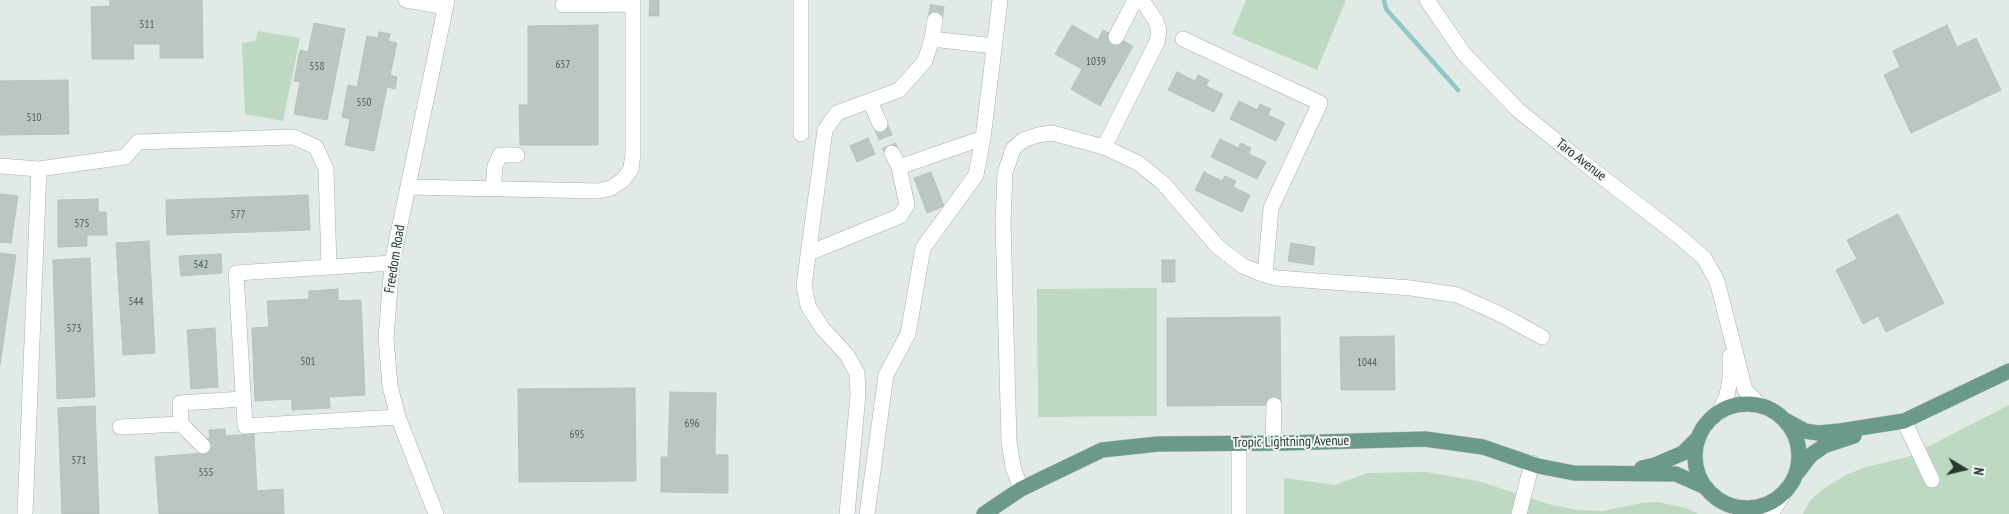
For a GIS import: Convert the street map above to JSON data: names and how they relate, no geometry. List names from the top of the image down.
{
  "streets": {
    "main road": ["Tropic Lightning Avenue"],
    "street": ["Taro Avenue", "Freedom Road"]
  },
  "house_numbers": [
    "511",
    "1039",
    "657",
    "558",
    "550",
    "510",
    "577",
    "575",
    "542",
    "544",
    "573",
    "501",
    "1044",
    "696",
    "695",
    "571",
    "555"
  ],
  "north": "right"
}
